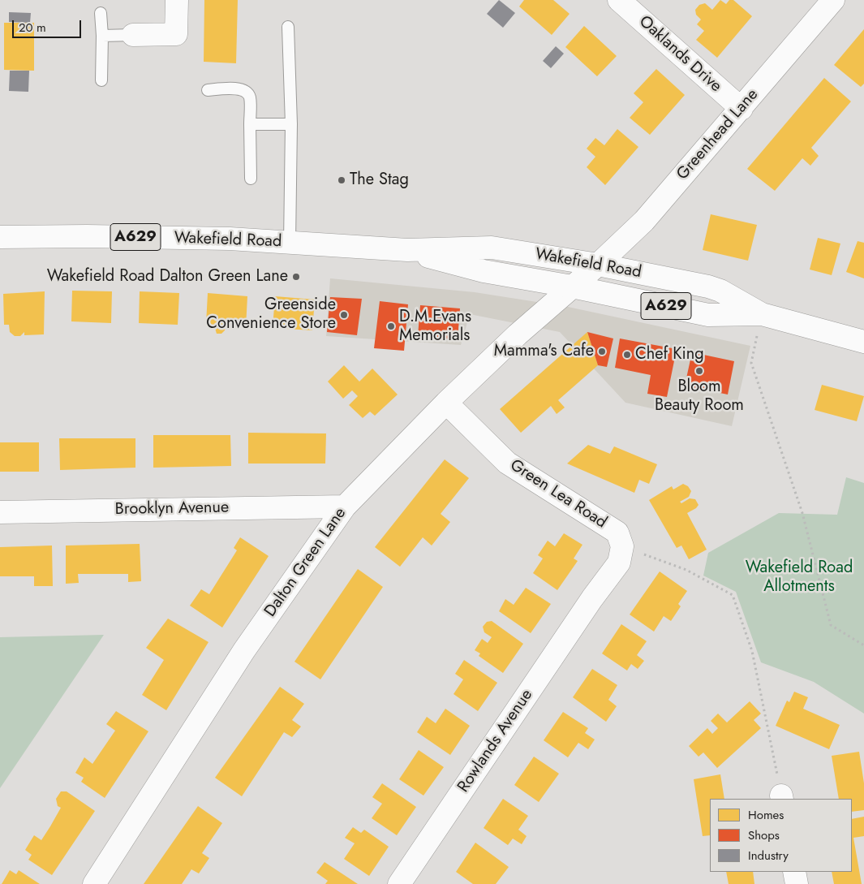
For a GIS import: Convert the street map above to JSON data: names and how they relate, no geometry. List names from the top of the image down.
{
  "streets": {
    "main road": [
      "Oaklands Drive",
      "Greenhead Lane",
      "A629",
      "Wakefield Road",
      "Green Lea Road",
      "Brooklyn Avenue",
      "Dalton Green Lane",
      "Rowlands Avenue"
    ]
  },
  "crossings": [
    ["Oaklands Drive", "Greenhead Lane"],
    ["Greenhead Lane", "Wakefield Road"],
    ["Greenhead Lane", "Dalton Green Lane"],
    ["Wakefield Road", "Dalton Green Lane"],
    ["Green Lea Road", "Dalton Green Lane"],
    ["Green Lea Road", "Rowlands Avenue"],
    ["Brooklyn Avenue", "Dalton Green Lane"]
  ],
  "parks": ["Wakefield Road Allotments"],
  "places": [
    "The Stag",
    "Wakefield Road Dalton Green Lane",
    "Greenside Convenience Store",
    "D.M.Evans Memorials",
    "Mamma's Cafe",
    "Chef King",
    "Bloom Beauty Room"
  ],
  "legend": ["Homes", "Shops", "Industry"],
  "scale_bar": "20 m"
}
